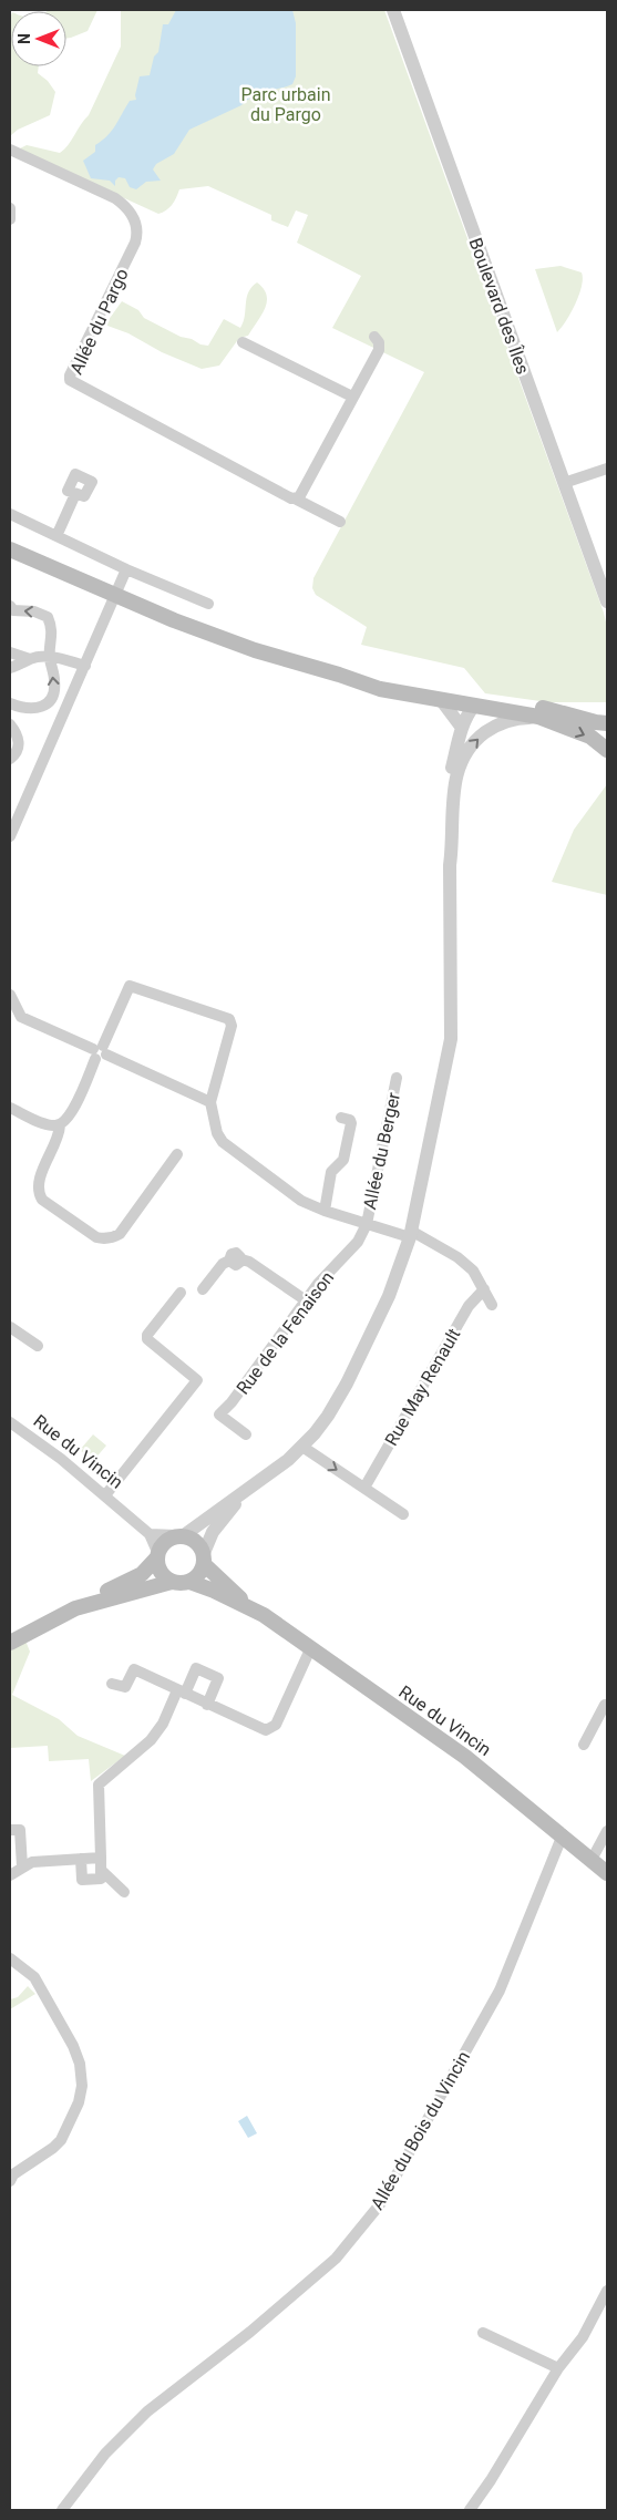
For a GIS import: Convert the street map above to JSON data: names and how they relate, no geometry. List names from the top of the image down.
{
  "streets": {
    "main road": ["Rue du Vincin"],
    "street": [
      "Boulevard des Îles",
      "Allée du Pargo",
      "Allée du Berger",
      "Rue de la Fenaison",
      "Rue May Renault",
      "Allée du Bois du Vincin"
    ]
  },
  "crossings": [
    ["Allée du Berger", "Rue de la Fenaison"],
    ["Rue du Vincin", "Allée du Bois du Vincin"]
  ],
  "parks": ["Parc urbain du Pargo"],
  "north": "left"
}
